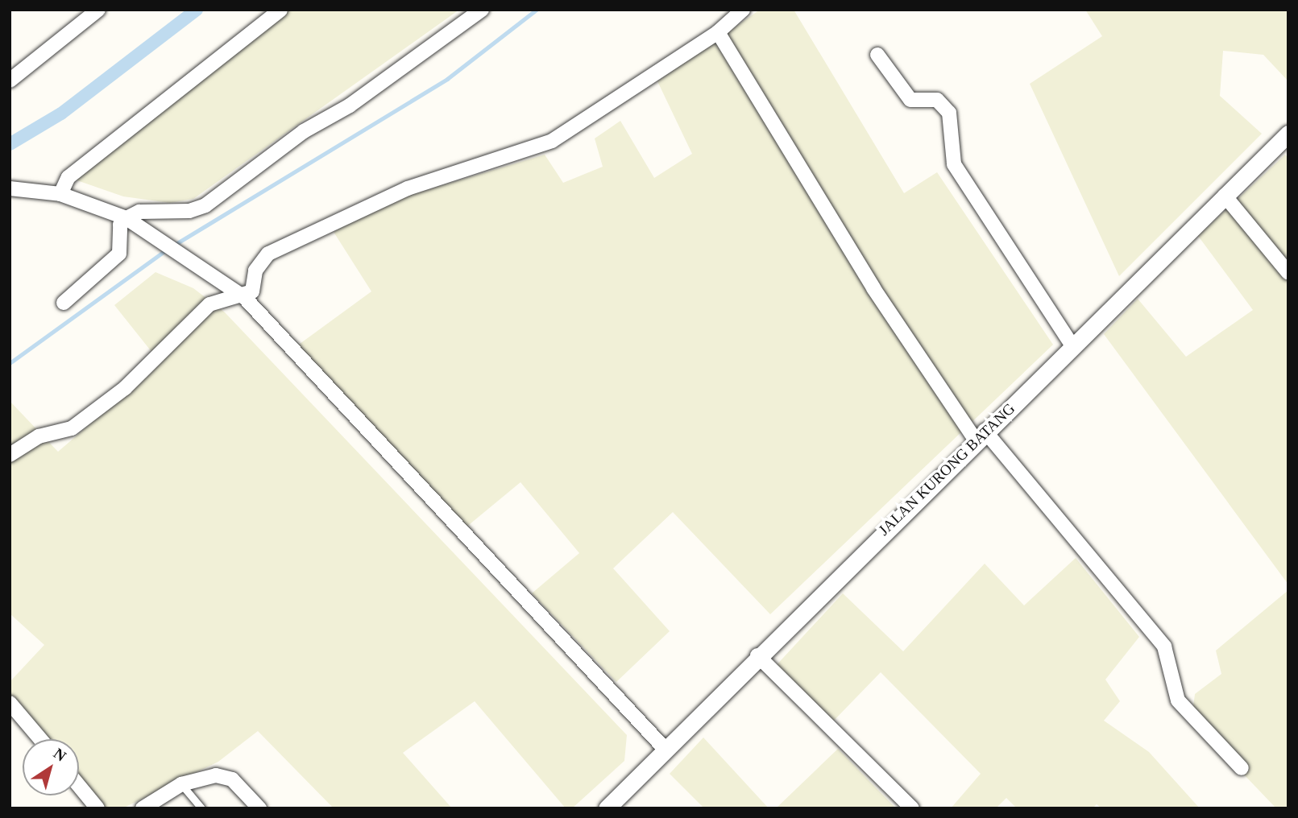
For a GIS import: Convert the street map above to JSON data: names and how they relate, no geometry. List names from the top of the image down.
{
  "streets": {
    "street": ["JALAN KURONG BATANG"]
  },
  "north": "top right"
}
